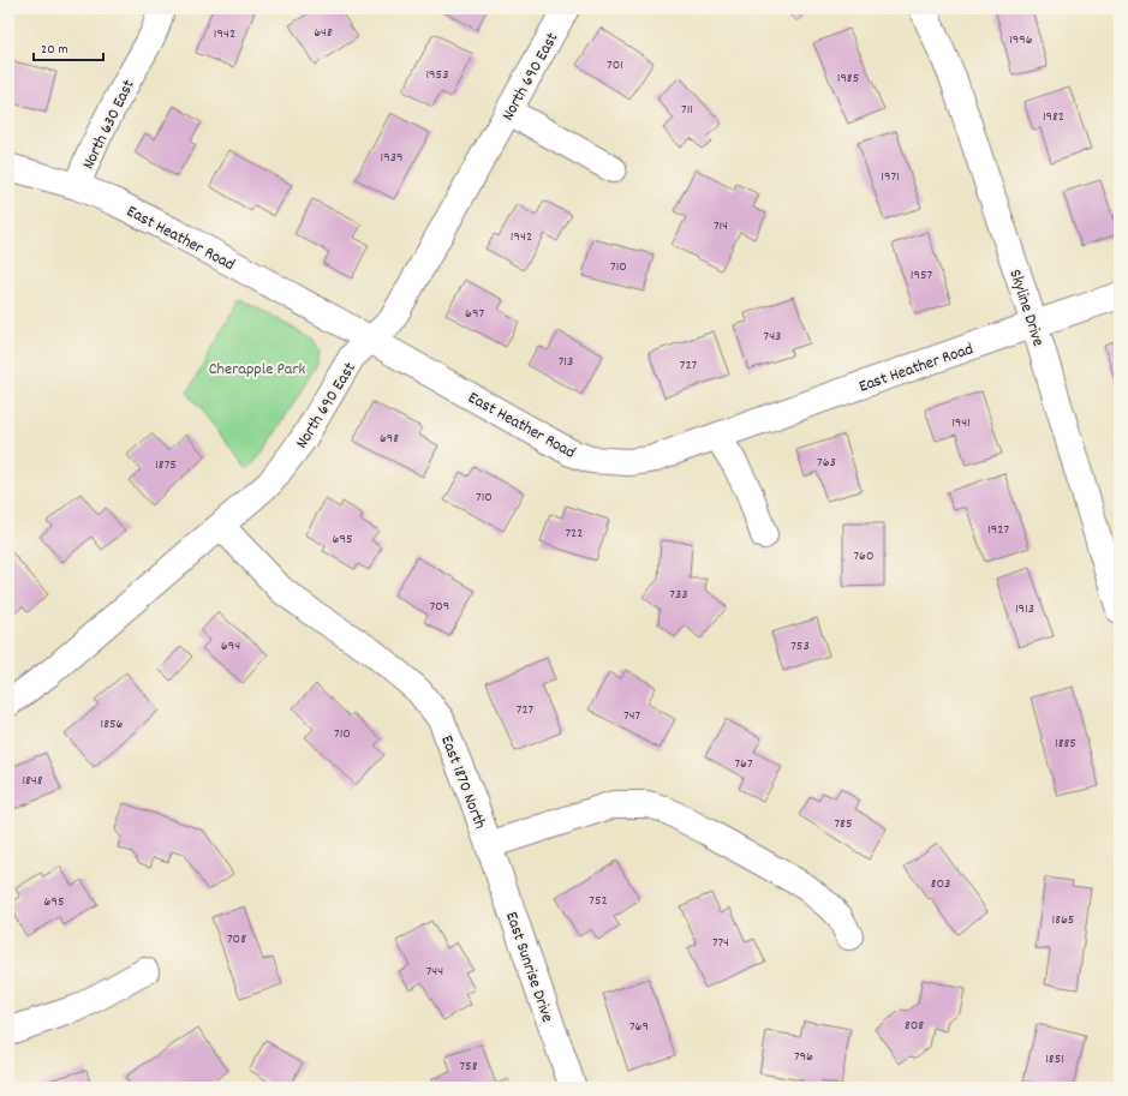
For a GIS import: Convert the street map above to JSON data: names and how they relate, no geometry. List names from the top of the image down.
{
  "streets": {
    "street": [
      "North 690 East",
      "North 630 East",
      "East Heather Road",
      "Skyline Drive",
      "East 1870 North",
      "East Sunrise Drive"
    ]
  },
  "crossings": [
    ["North 690 East", "East Heather Road"],
    ["North 690 East", "East 1870 North"],
    ["North 630 East", "East Heather Road"],
    ["East Heather Road", "Skyline Drive"],
    ["East 1870 North", "East Sunrise Drive"]
  ],
  "parks": ["Cherapple Park"],
  "house_numbers": [
    "648",
    "1942",
    "1996",
    "701",
    "1953",
    "1985",
    "711",
    "1982",
    "1939",
    "1971",
    "714",
    "1942",
    "710",
    "1957",
    "697",
    "743",
    "713",
    "727",
    "1941",
    "698",
    "763",
    "1875",
    "710",
    "1927",
    "722",
    "695",
    "760",
    "733",
    "709",
    "1913",
    "694",
    "753",
    "727",
    "747",
    "1856",
    "710",
    "1885",
    "767",
    "1848",
    "785",
    "803",
    "752",
    "695",
    "1865",
    "708",
    "774",
    "744",
    "808",
    "769",
    "796",
    "1851",
    "758"
  ],
  "scale_bar": "20 m"
}
